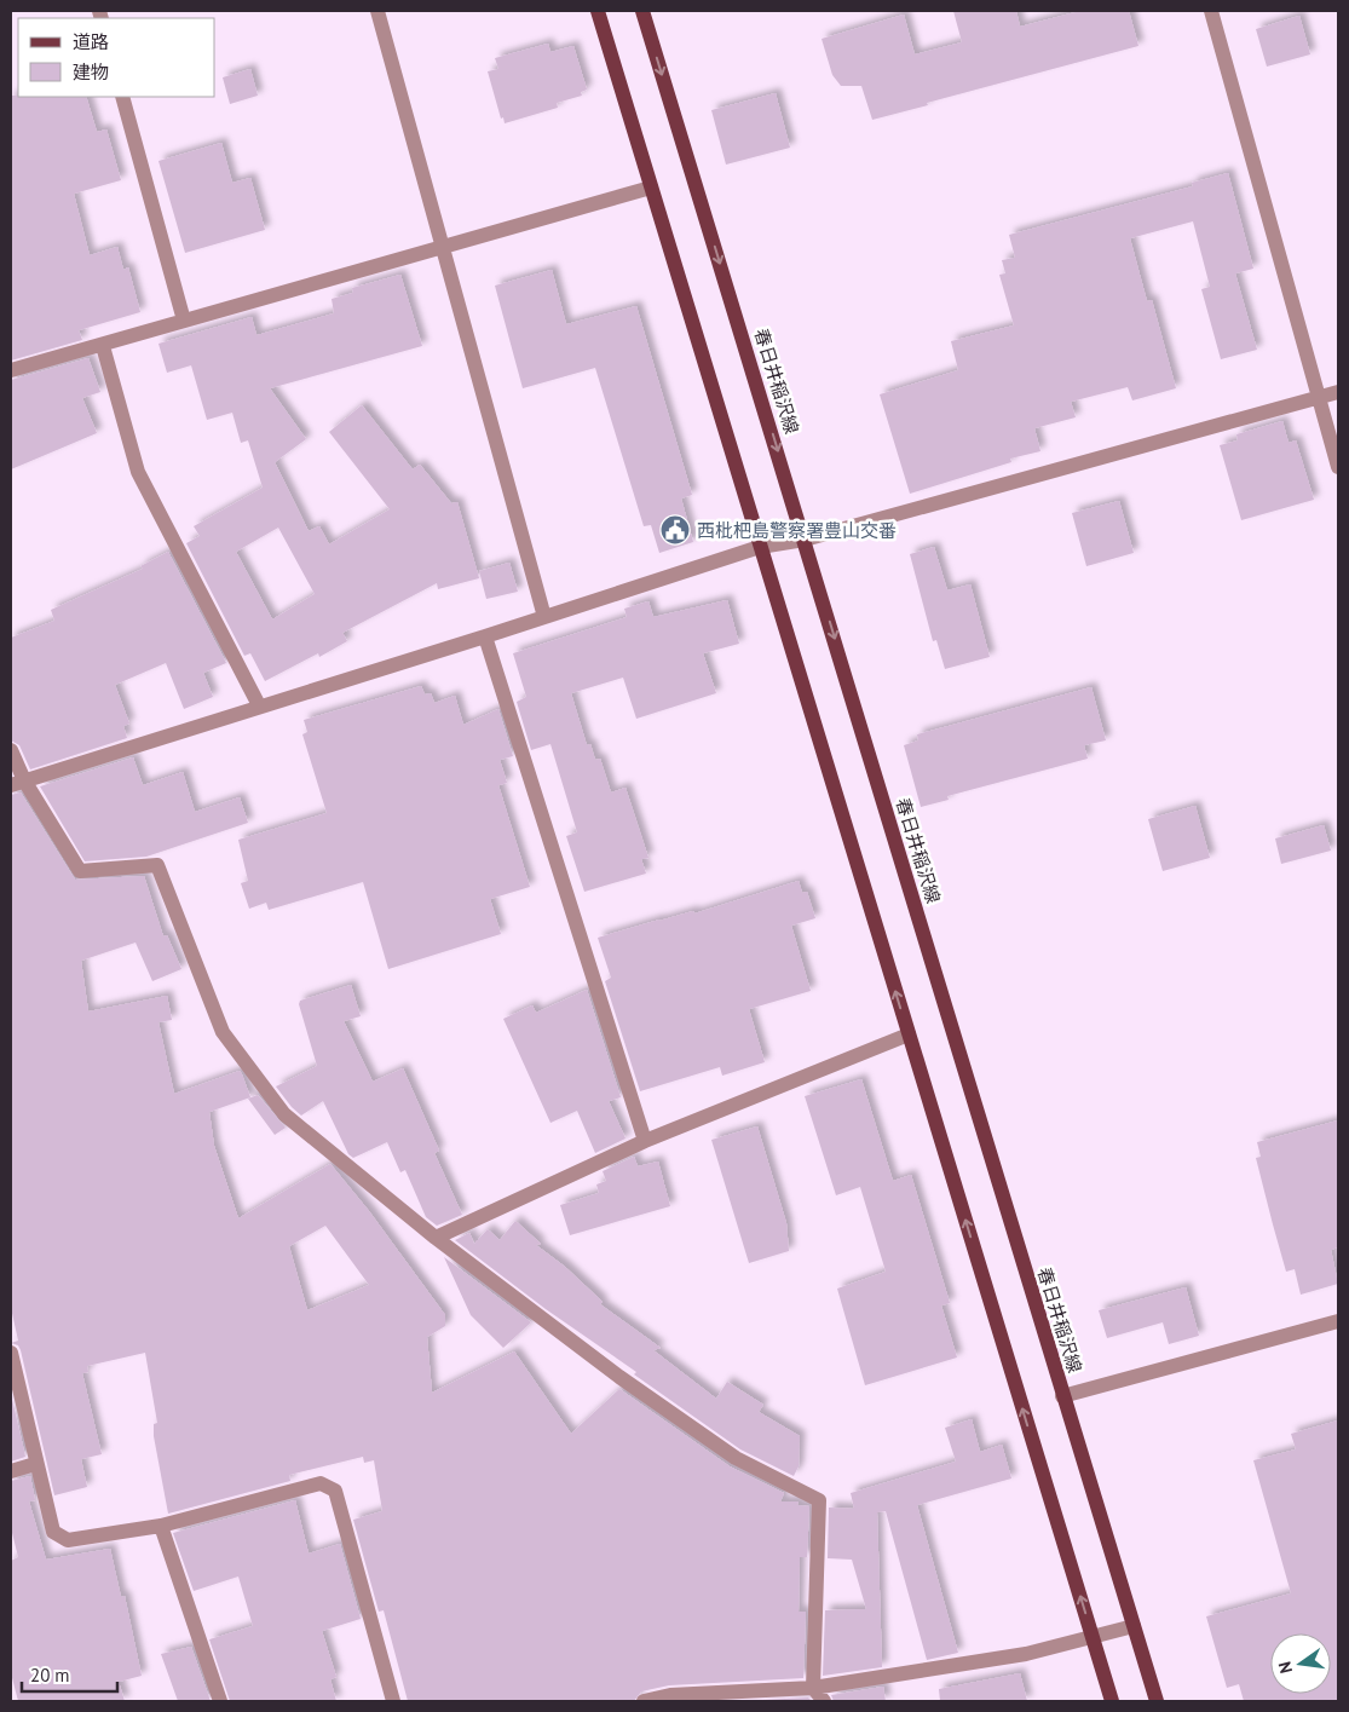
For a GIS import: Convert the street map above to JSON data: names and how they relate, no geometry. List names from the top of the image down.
{
  "streets": {
    "main road": ["春日井稲沢線"]
  },
  "places": {
    "public building": ["西枇杷島警察署豊山交番"]
  },
  "legend": ["道路", "建物"],
  "scale_bar": "20 m",
  "north": "left"
}
